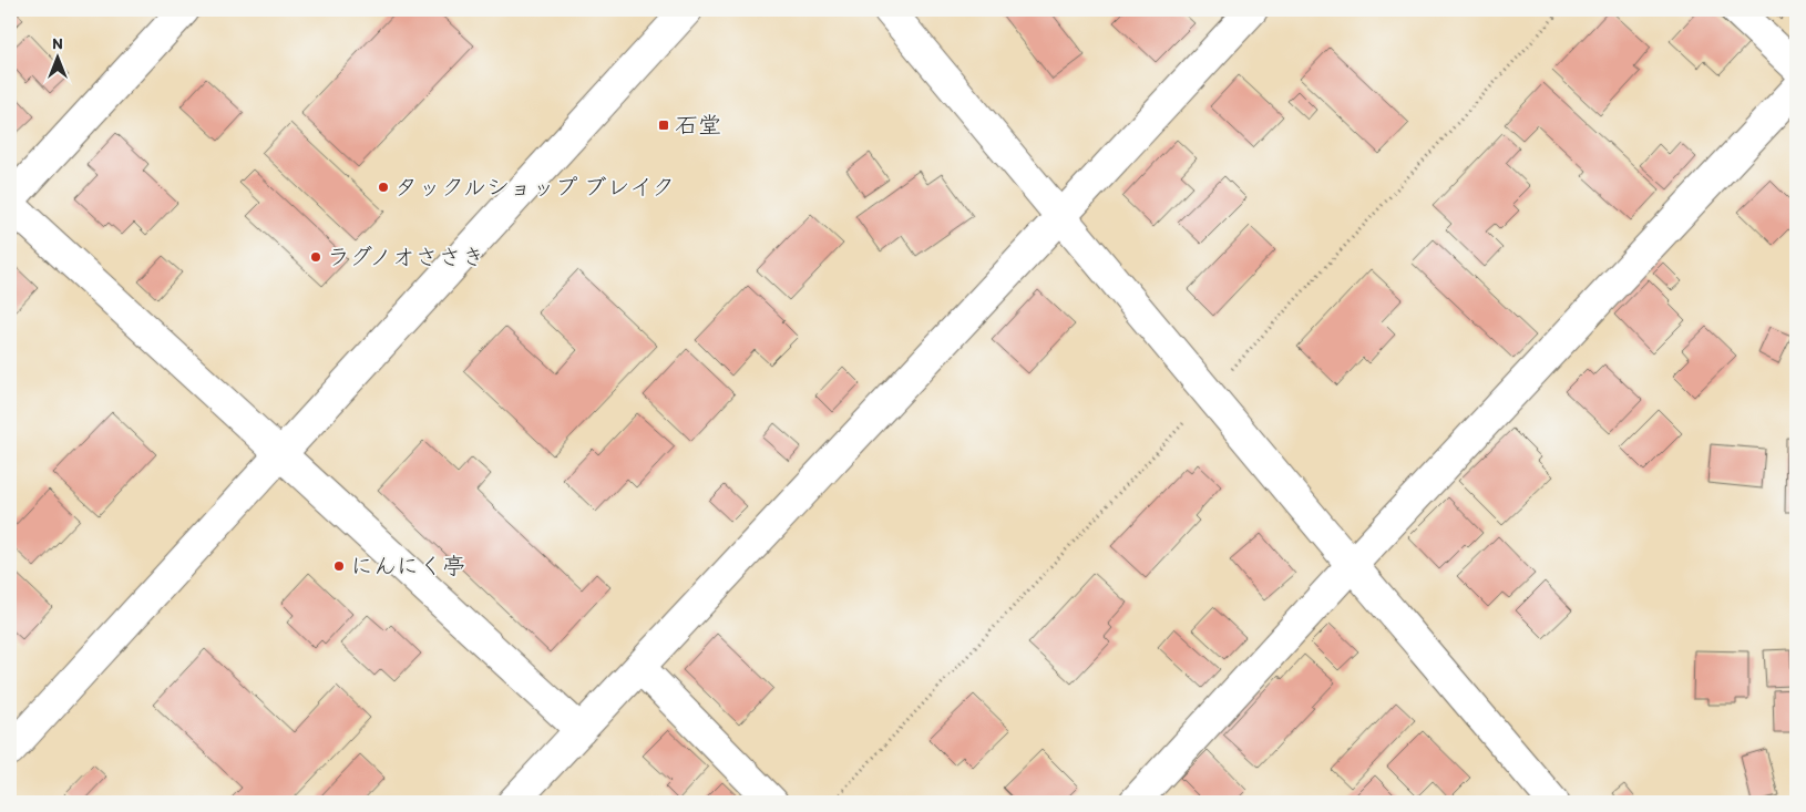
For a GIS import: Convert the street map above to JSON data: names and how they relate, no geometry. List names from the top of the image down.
{
  "places": {
    "transit": ["石堂"],
    "other": ["タックルショップ ブレイク", "ラグノオささき", "にんにく亭"]
  },
  "north": "top"
}
